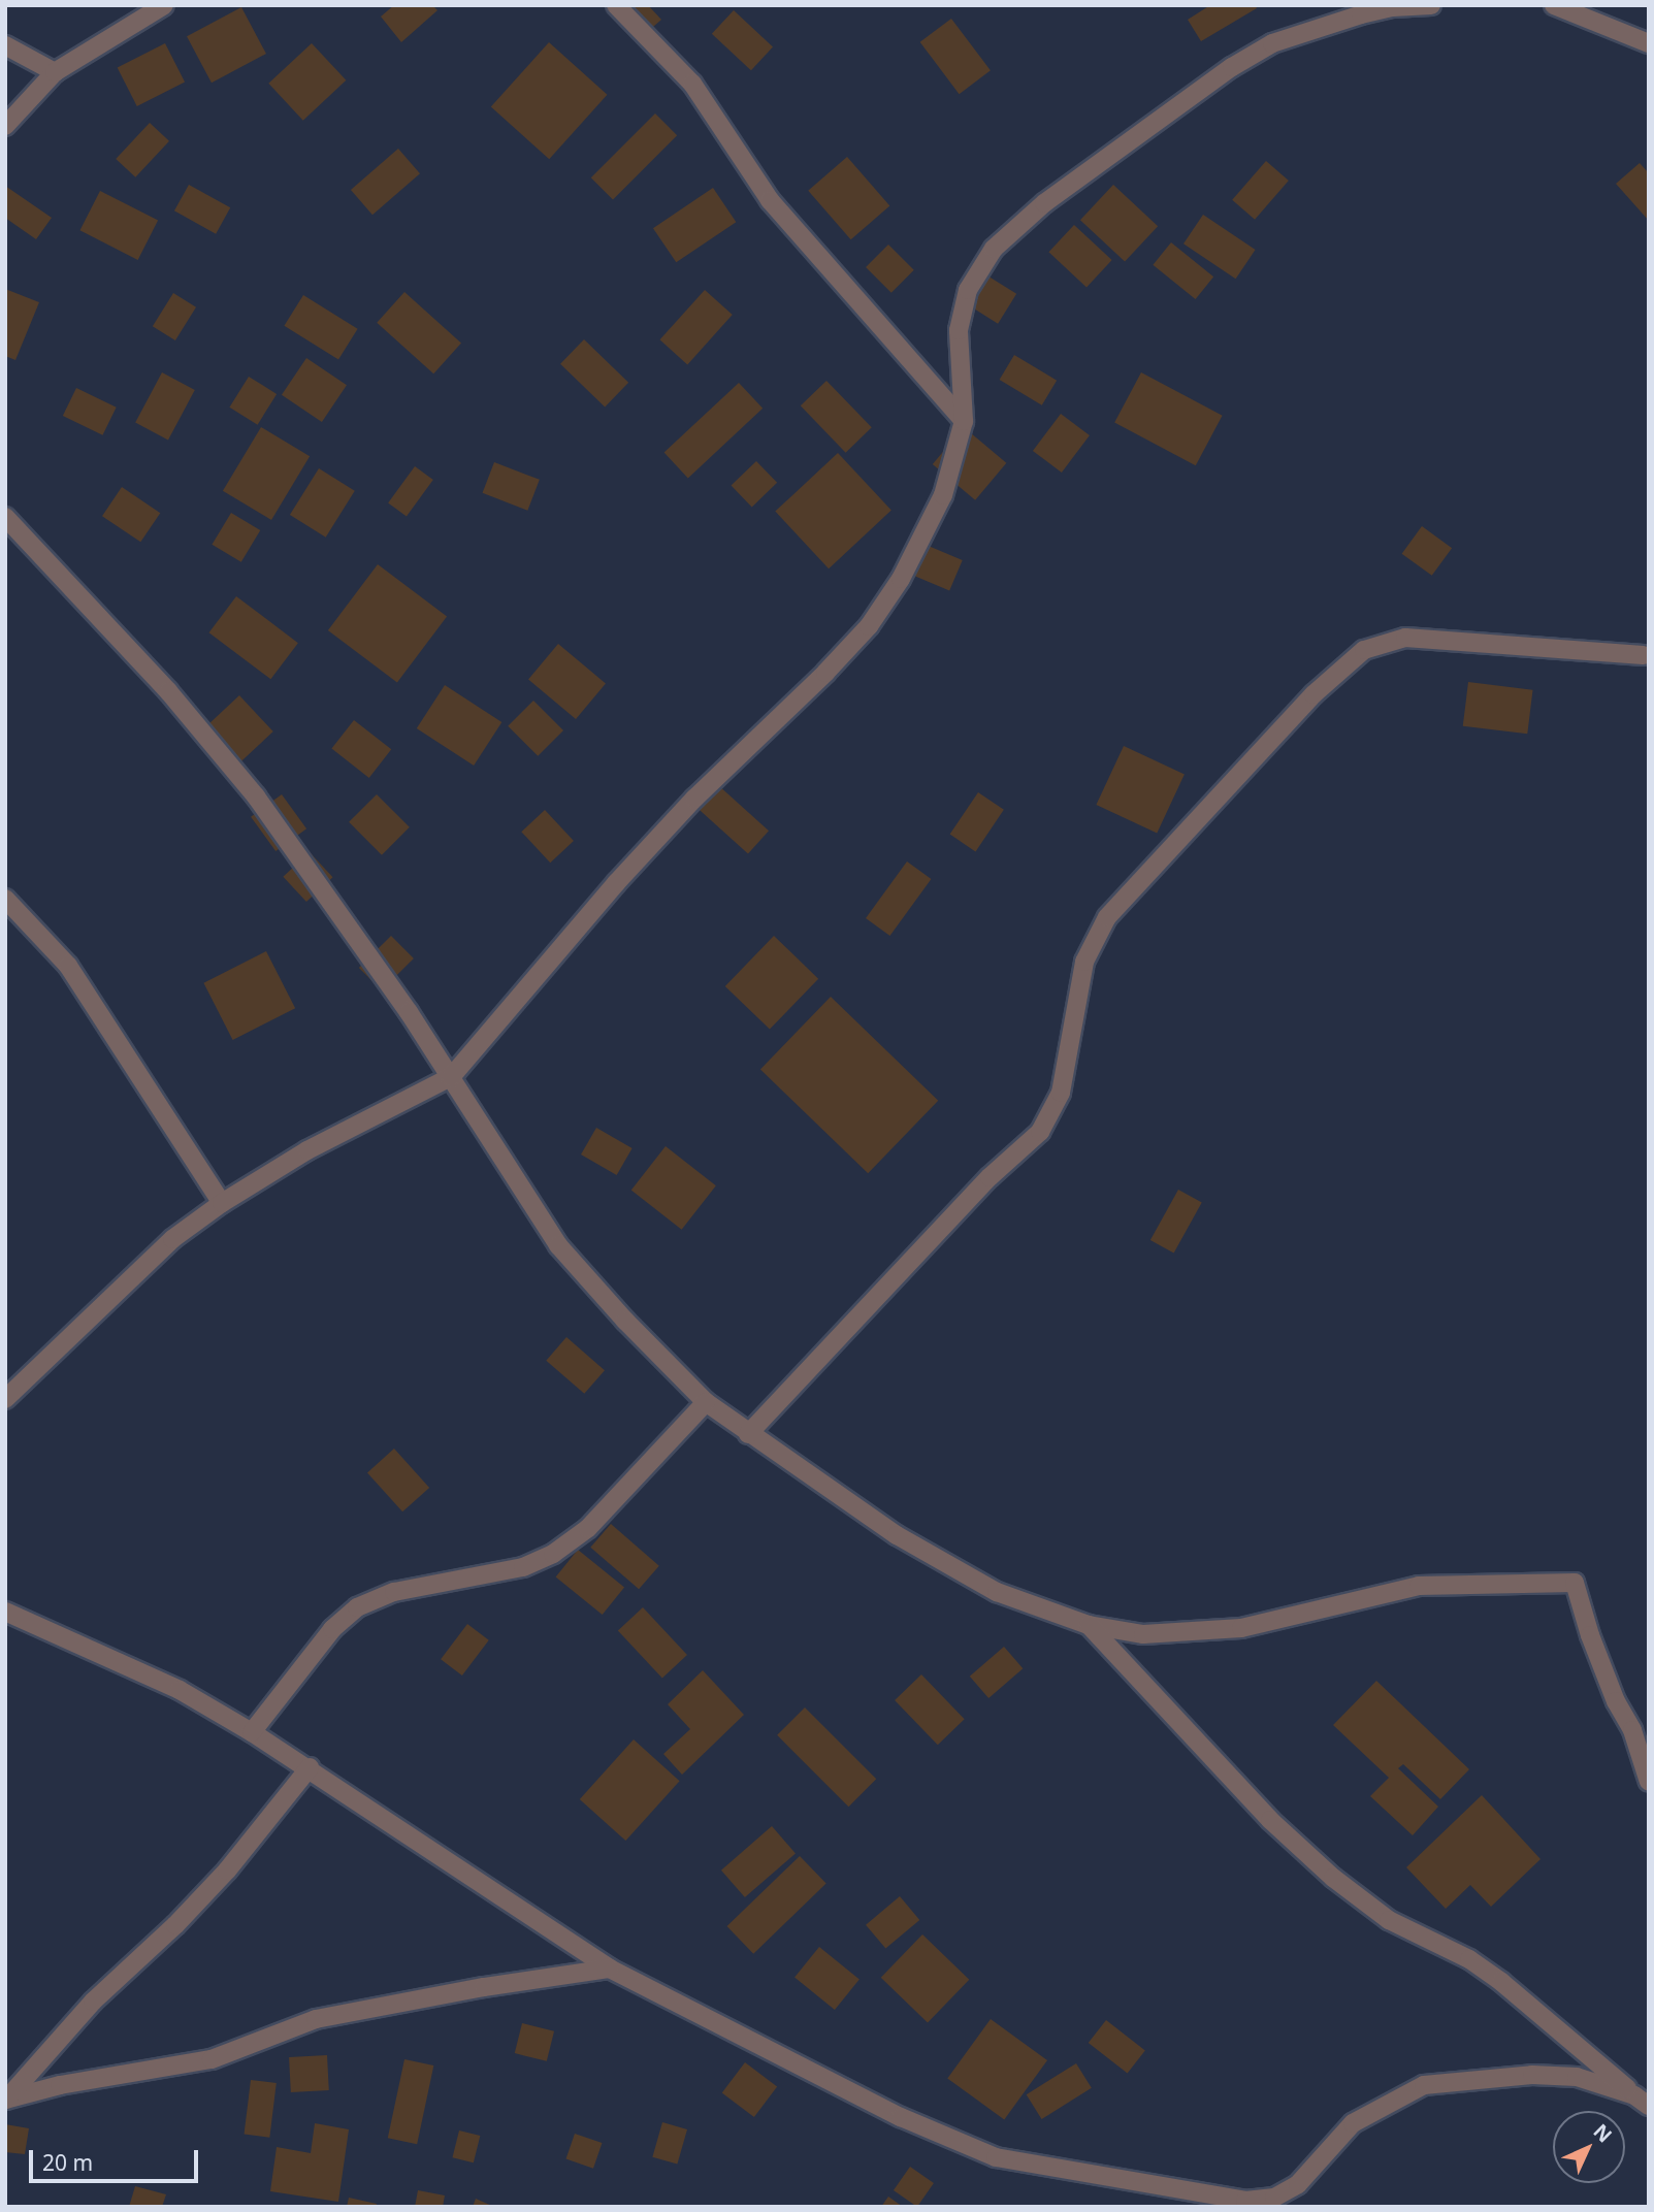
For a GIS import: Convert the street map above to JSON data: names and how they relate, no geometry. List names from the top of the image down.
{
  "scale_bar": "20 m",
  "north": "top right"
}
